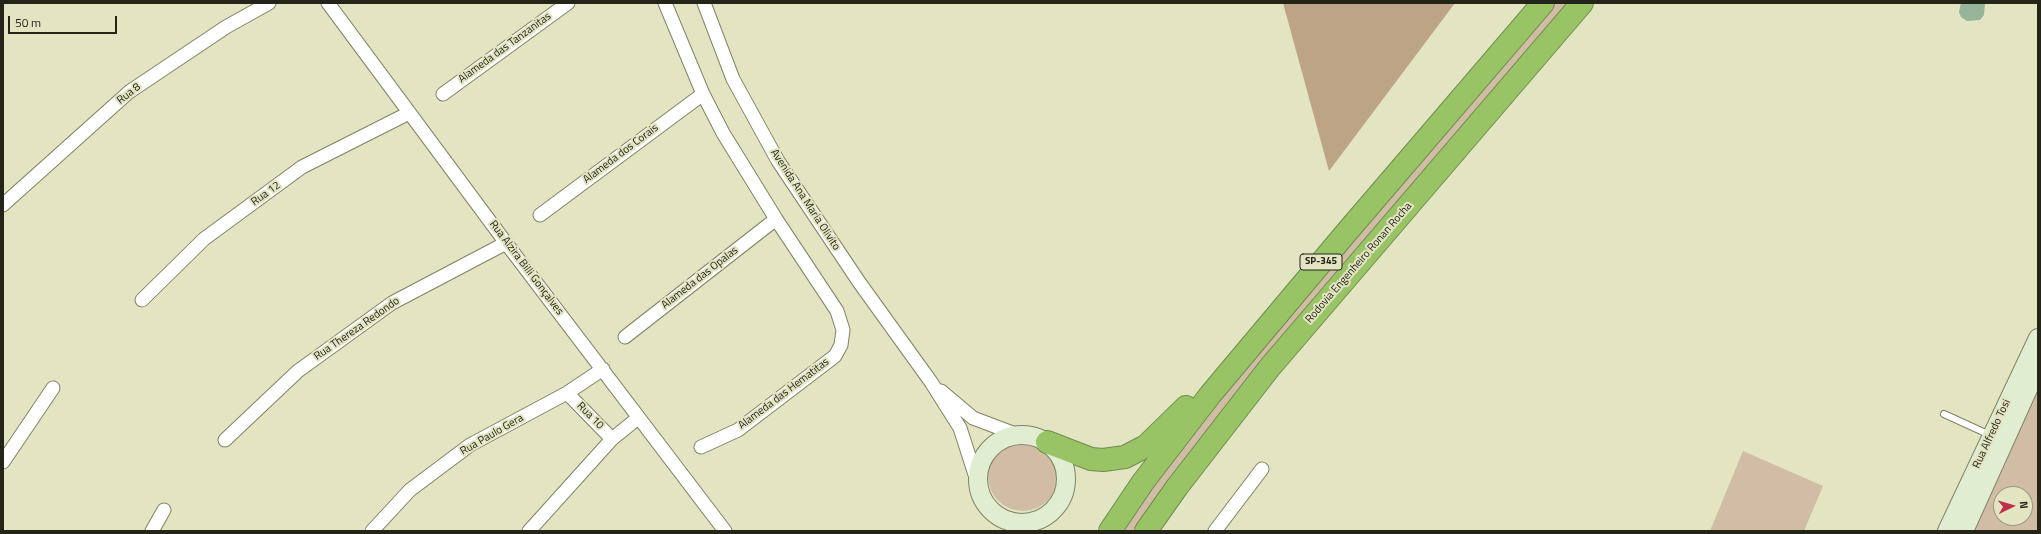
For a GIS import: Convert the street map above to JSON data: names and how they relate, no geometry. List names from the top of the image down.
{
  "streets": {
    "highway": ["SP-345", "Rodovia Engenheiro Ronan Rocha"],
    "street": [
      "Alameda das Tanzanitas",
      "Rua 8",
      "Alameda dos Corais",
      "Rua 12",
      "Avenida Ana Maria Olivito",
      "Rua Alzira Billi Gonçalves",
      "Alameda das Opalas",
      "Rua Thereza Redondo",
      "Alameda das Hematitas",
      "Rua 10",
      "Rua Alfredo Tosi",
      "Rua Paulo Gera"
    ]
  },
  "crossings": [
    ["Rua 12", "Rua Alzira Billi Gonçalves"],
    ["Rua Alzira Billi Gonçalves", "Rua Thereza Redondo"],
    ["Rua Alzira Billi Gonçalves", "Rua Paulo Gera"],
    ["Alameda das Opalas", "Alameda das Hematitas"],
    ["Rua 10", "Rua Paulo Gera"]
  ],
  "scale_bar": "50 m",
  "north": "right"
}
